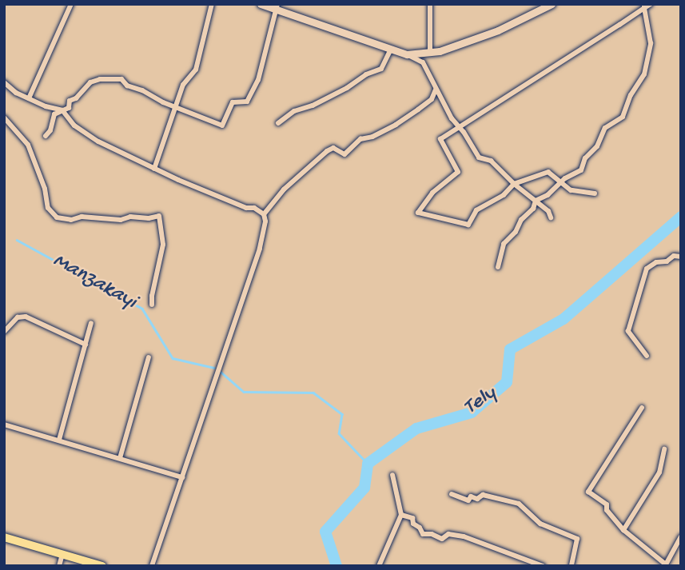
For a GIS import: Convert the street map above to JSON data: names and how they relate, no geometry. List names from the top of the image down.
{
  "water": ["Manzakayi", "Tely"]
}
